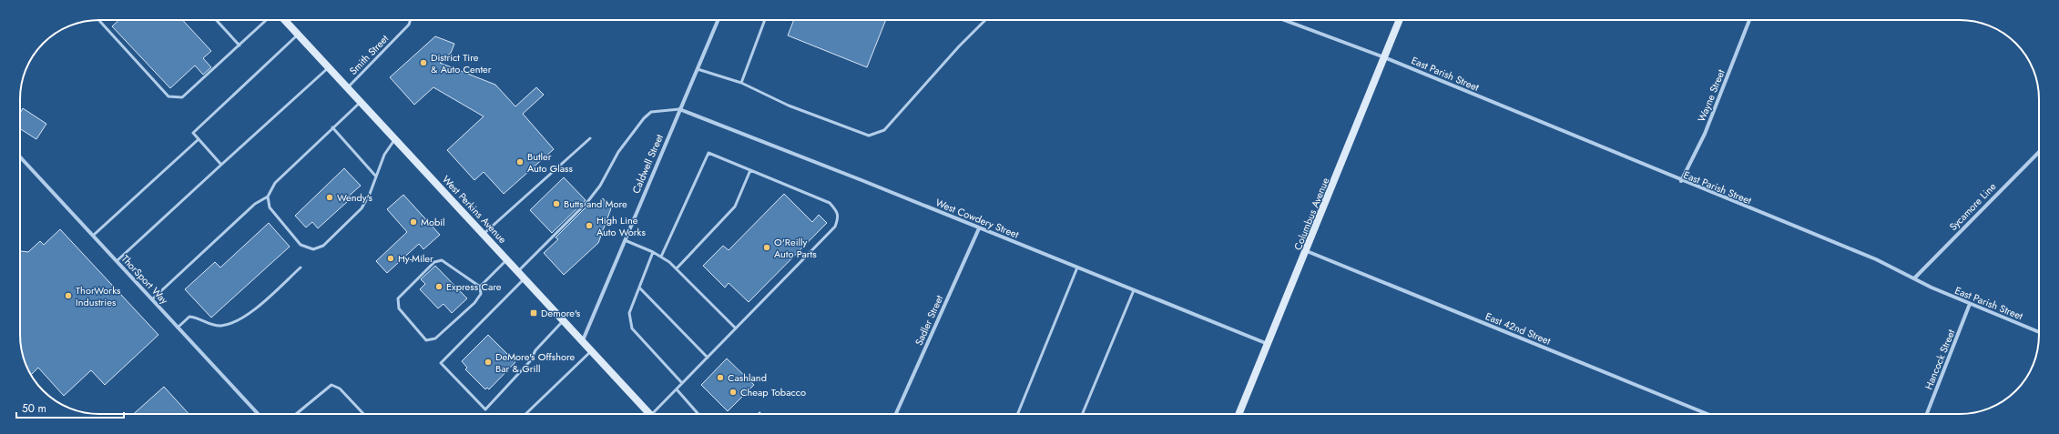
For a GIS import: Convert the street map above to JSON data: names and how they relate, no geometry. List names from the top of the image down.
{
  "streets": {
    "main road": ["West Perkins Avenue", "Columbus Avenue"],
    "street": [
      "East Parish Street",
      "Wayne Street",
      "Caldwell Street",
      "Sycamore Line",
      "West Cowdery Street",
      "ThorSport Way",
      "Sadler Street",
      "East 42nd Street",
      "Hancock Street"
    ],
    "lane": ["Smith Street"]
  },
  "crossings": [
    ["Smith Street", "West Perkins Avenue"],
    ["East Parish Street", "Wayne Street"],
    ["East Parish Street", "Sycamore Line"],
    ["East Parish Street", "Columbus Avenue"],
    ["East Parish Street", "Hancock Street"],
    ["Caldwell Street", "West Perkins Avenue"],
    ["Caldwell Street", "West Cowdery Street"],
    ["Columbus Avenue", "West Cowdery Street"],
    ["Columbus Avenue", "East 42nd Street"],
    ["West Cowdery Street", "Sadler Street"]
  ],
  "places": {
    "other": [
      "District Tire & Auto Center",
      "Butler Auto Glass",
      "Wendy's",
      "Butts and More",
      "Mobil",
      "High Line Auto Works",
      "O'Reilly Auto Parts",
      "Hy-Miler",
      "Express Care",
      "ThorWorks Industries",
      "DeMore's Offshore Bar & Grill",
      "Cashland",
      "Cheap Tobacco"
    ],
    "transit": ["Demore's"]
  },
  "scale_bar": "50 m"
}
